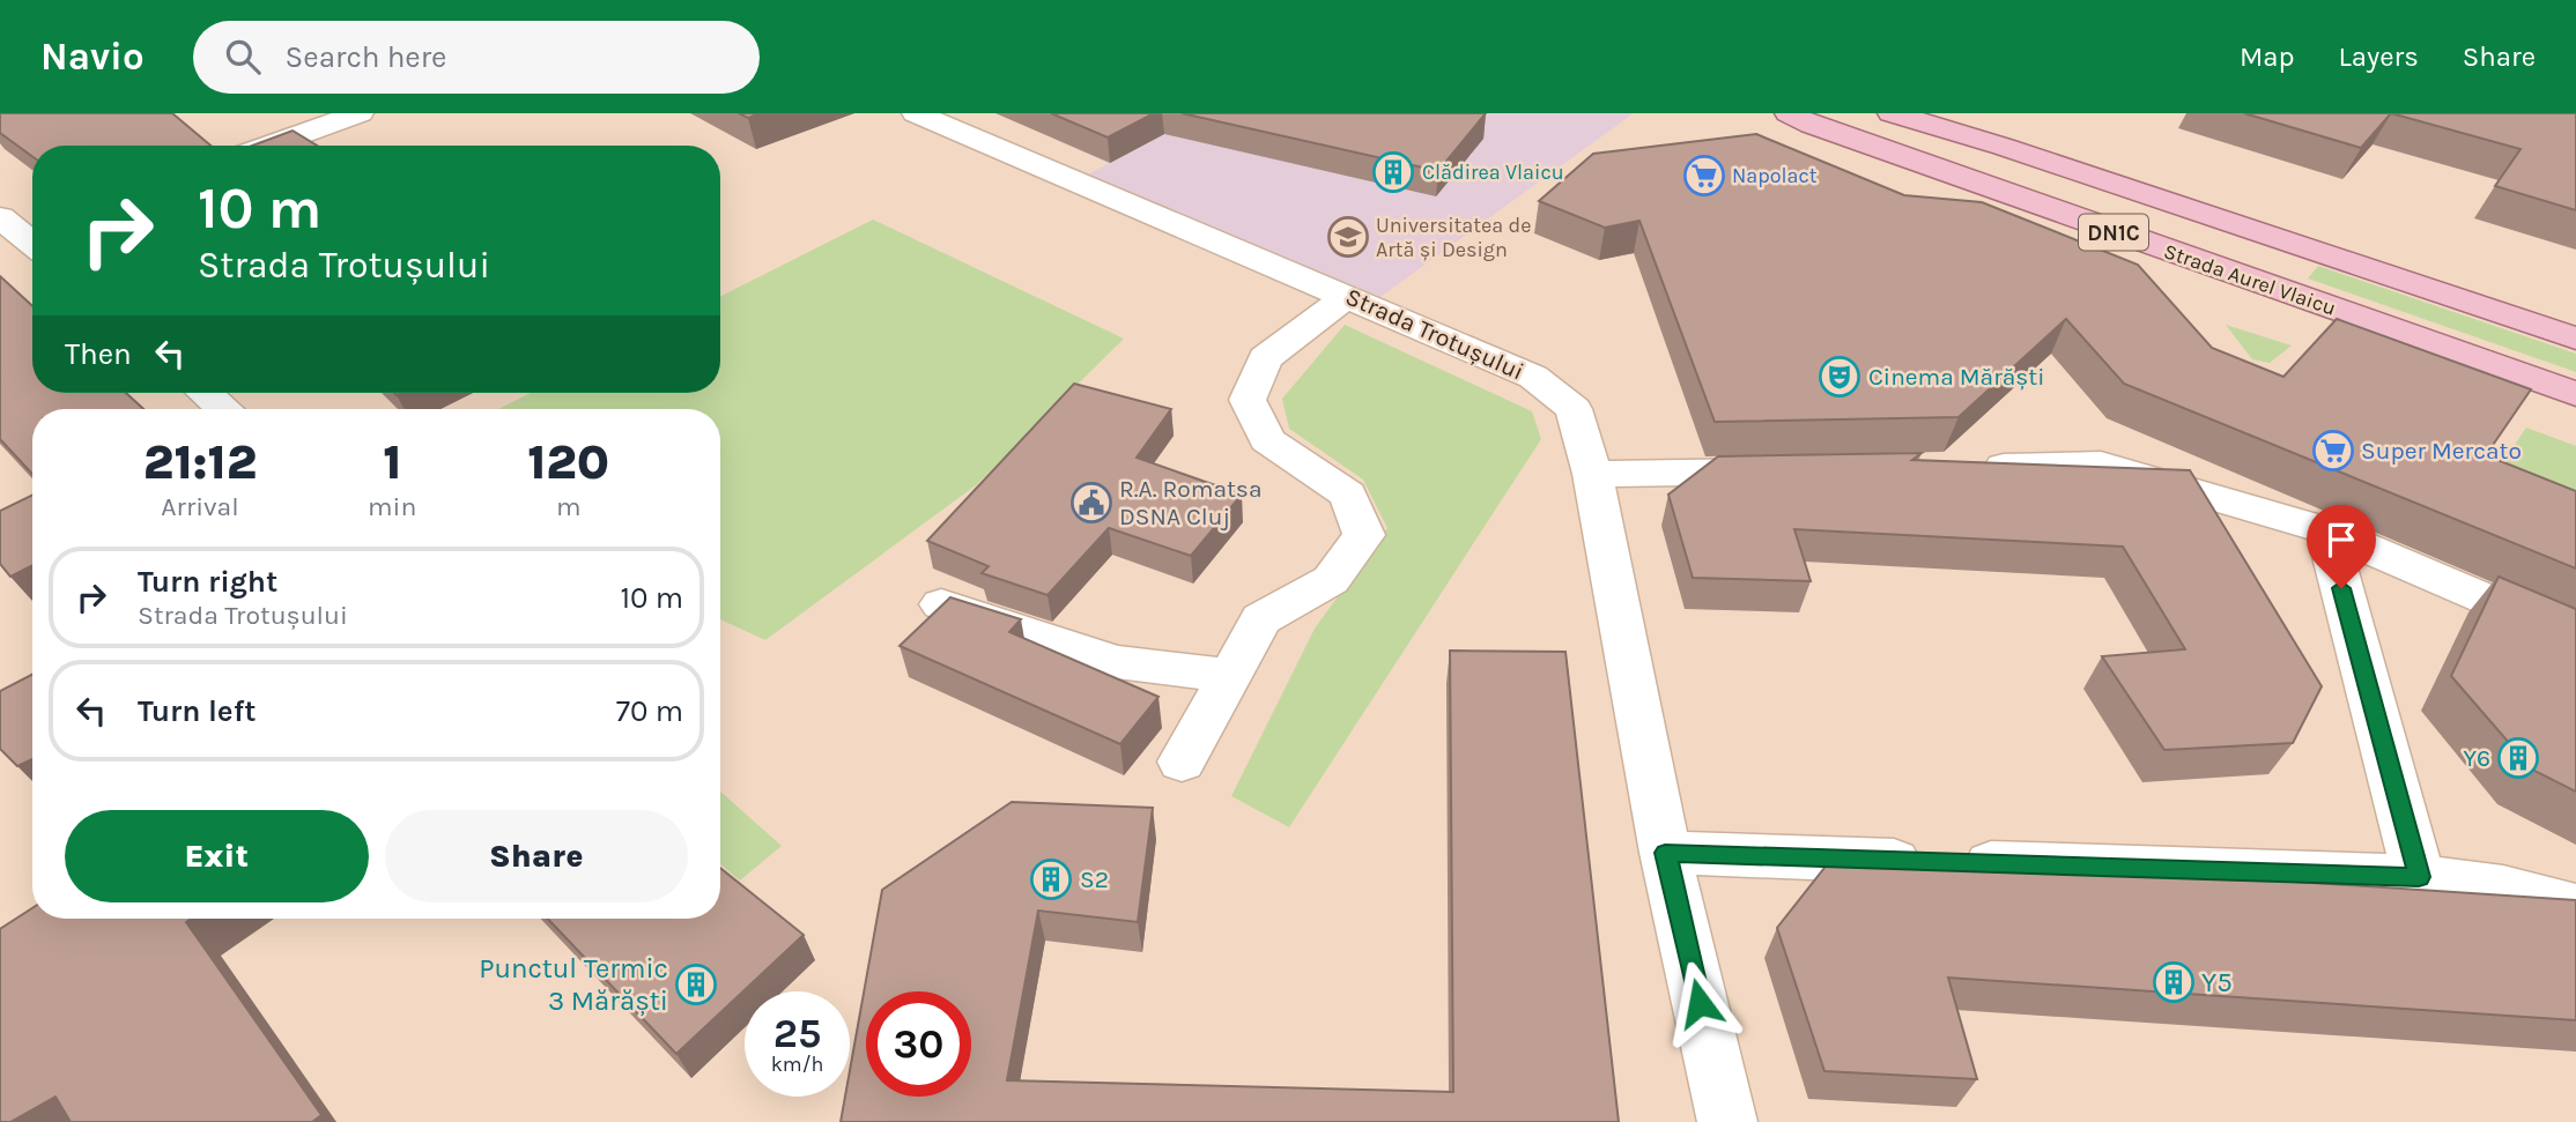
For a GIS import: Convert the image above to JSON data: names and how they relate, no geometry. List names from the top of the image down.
{
  "streets": {
    "main road": ["DN1C", "Strada Aurel Vlaicu"],
    "street": ["Strada Trotușului"]
  },
  "places": {
    "building": [
      "Clădirea Vlaicu",
      "Y6",
      "S2",
      "Y5",
      "Punctul Termic 3 Mărăști"
    ],
    "supermarket": ["Napolact", "Super Mercato"],
    "school or university": ["Universitatea de Artă și Design"],
    "theatre": ["Cinema Mărăști"],
    "public building": ["R.A. Romatsa DSNA Cluj"]
  },
  "page": {
    "header": "Navio",
    "search": "Search here",
    "nav": ["Map", "Layers", "Share"],
    "turn": ["10 m", "Strada Trotușului"],
    "then": "Then",
    "eta": [
      "21:12",
      "Arrival",
      "1",
      "min",
      "120",
      "m"
    ],
    "list": [
      {
        "name": "Turn right",
        "note": "Strada Trotușului",
        "value": "10 m"
      },
      {
        "name": "Turn left",
        "value": "70 m"
      }
    ],
    "buttons": ["Exit", "Share"],
    "speed": "25 km/h",
    "limit": "30"
  }
}
